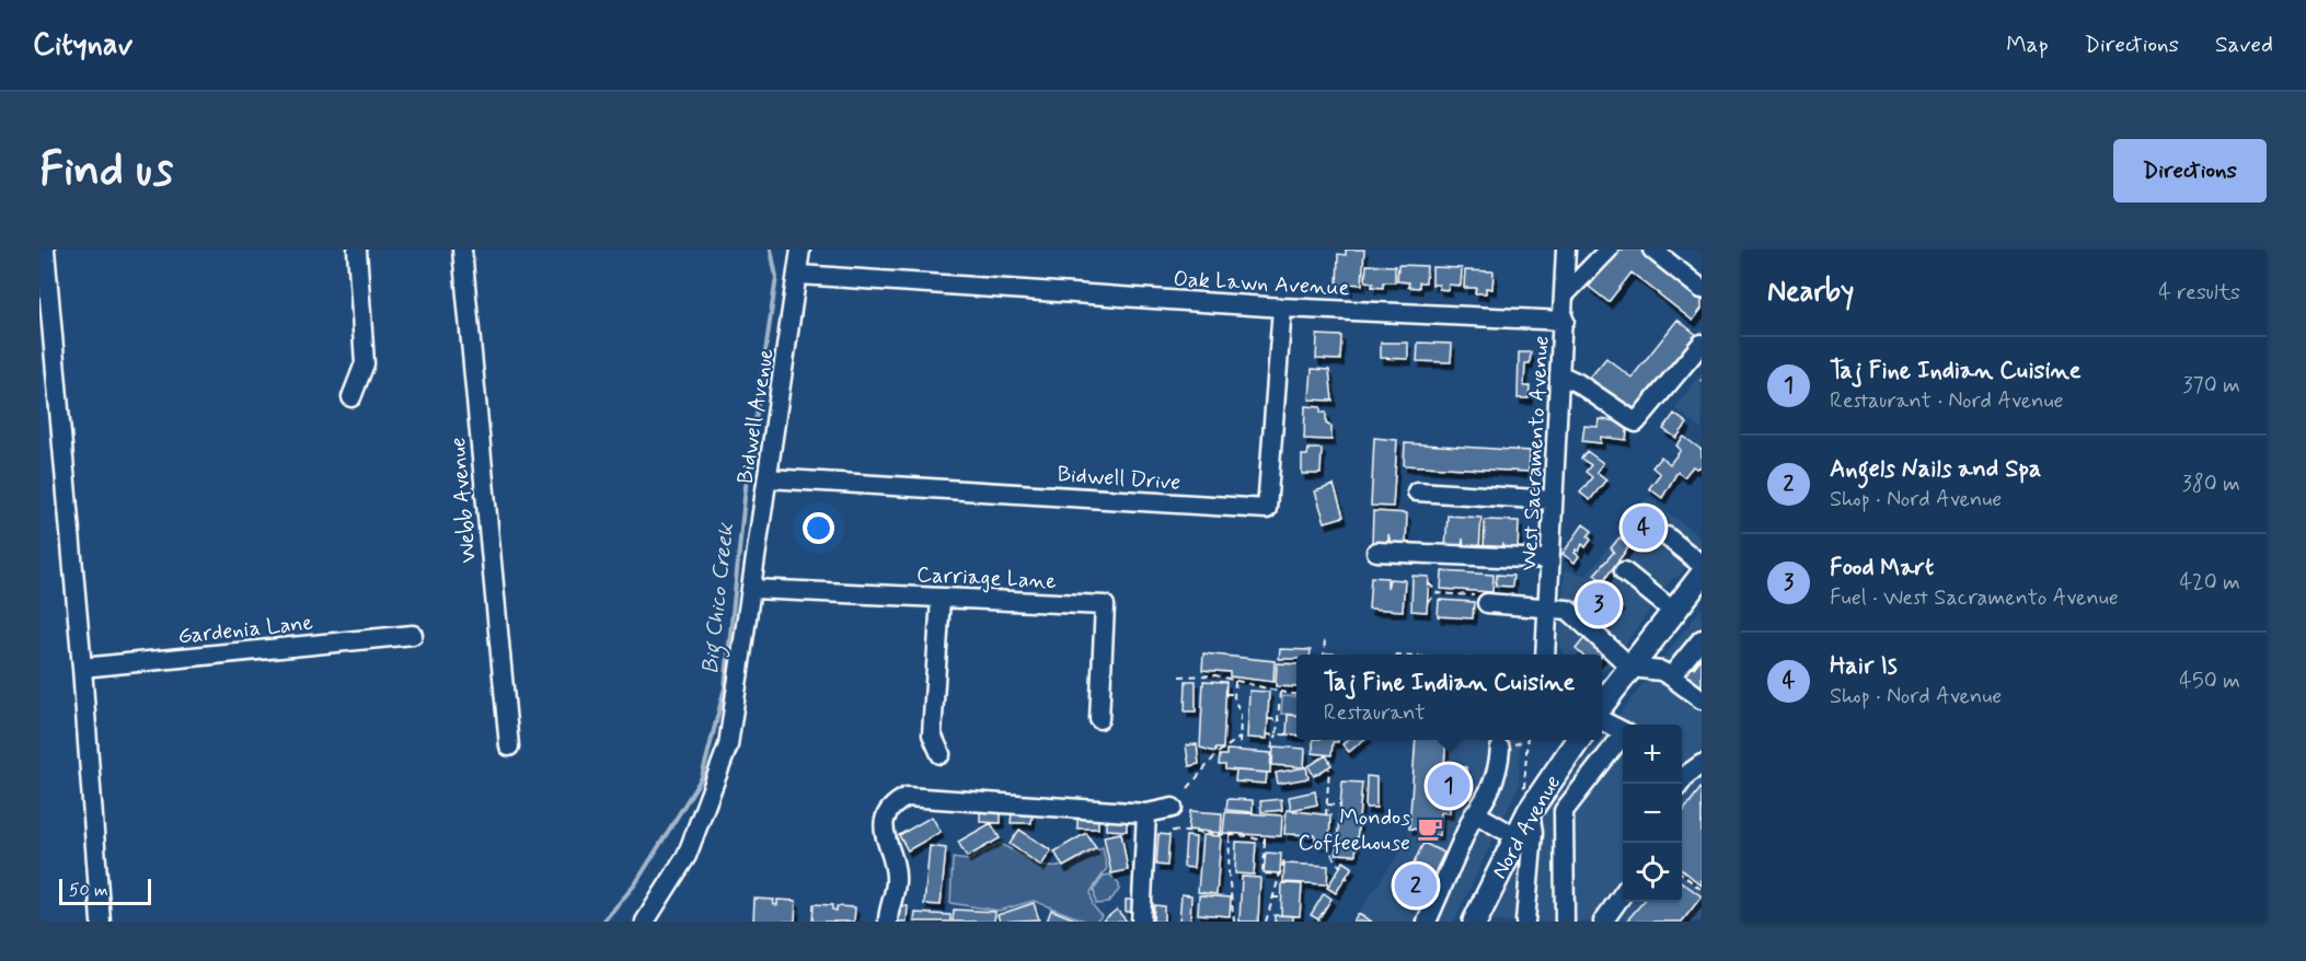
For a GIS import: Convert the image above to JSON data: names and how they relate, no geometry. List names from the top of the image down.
{
  "streets": {
    "main road": ["Nord Avenue"],
    "street": [
      "Oak Lawn Avenue",
      "Bidwell Avenue",
      "West Sacramento Avenue",
      "Bidwell Drive",
      "Webb Avenue",
      "Carriage Lane",
      "Gardenia Lane"
    ]
  },
  "crossings": [
    ["Oak Lawn Avenue", "Bidwell Avenue"],
    ["Oak Lawn Avenue", "West Sacramento Avenue"],
    ["Oak Lawn Avenue", "Bidwell Drive"],
    ["Bidwell Avenue", "Bidwell Drive"],
    ["Bidwell Avenue", "Carriage Lane"]
  ],
  "water": ["Big Chico Creek"],
  "places": {
    "cafe": ["Mondos Coffeehouse"]
  },
  "scale_bar": "50 m",
  "page": {
    "header": "Citynav",
    "nav": ["Map", "Directions", "Saved"],
    "buttons": "Directions",
    "title": "Find us",
    "heading": ["Nearby", "4 results"],
    "list": [
      {
        "mark": "1",
        "name": "Taj Fine Indian Cuisine",
        "note": "Restaurant · Nord Avenue",
        "value": "370 m"
      },
      {
        "mark": "2",
        "name": "Angels Nails and Spa",
        "note": "Shop · Nord Avenue",
        "value": "380 m"
      },
      {
        "mark": "3",
        "name": "Food Mart",
        "note": "Fuel · West Sacramento Avenue",
        "value": "420 m"
      },
      {
        "mark": "4",
        "name": "Hair Is",
        "note": "Shop · Nord Avenue",
        "value": "450 m"
      }
    ],
    "pins": [
      "4",
      "3",
      "1",
      "2"
    ],
    "popup": ["Taj Fine Indian Cuisine", "Restaurant"],
    "map_buttons": ["+", "−"],
    "scale": "50 m"
  }
}
